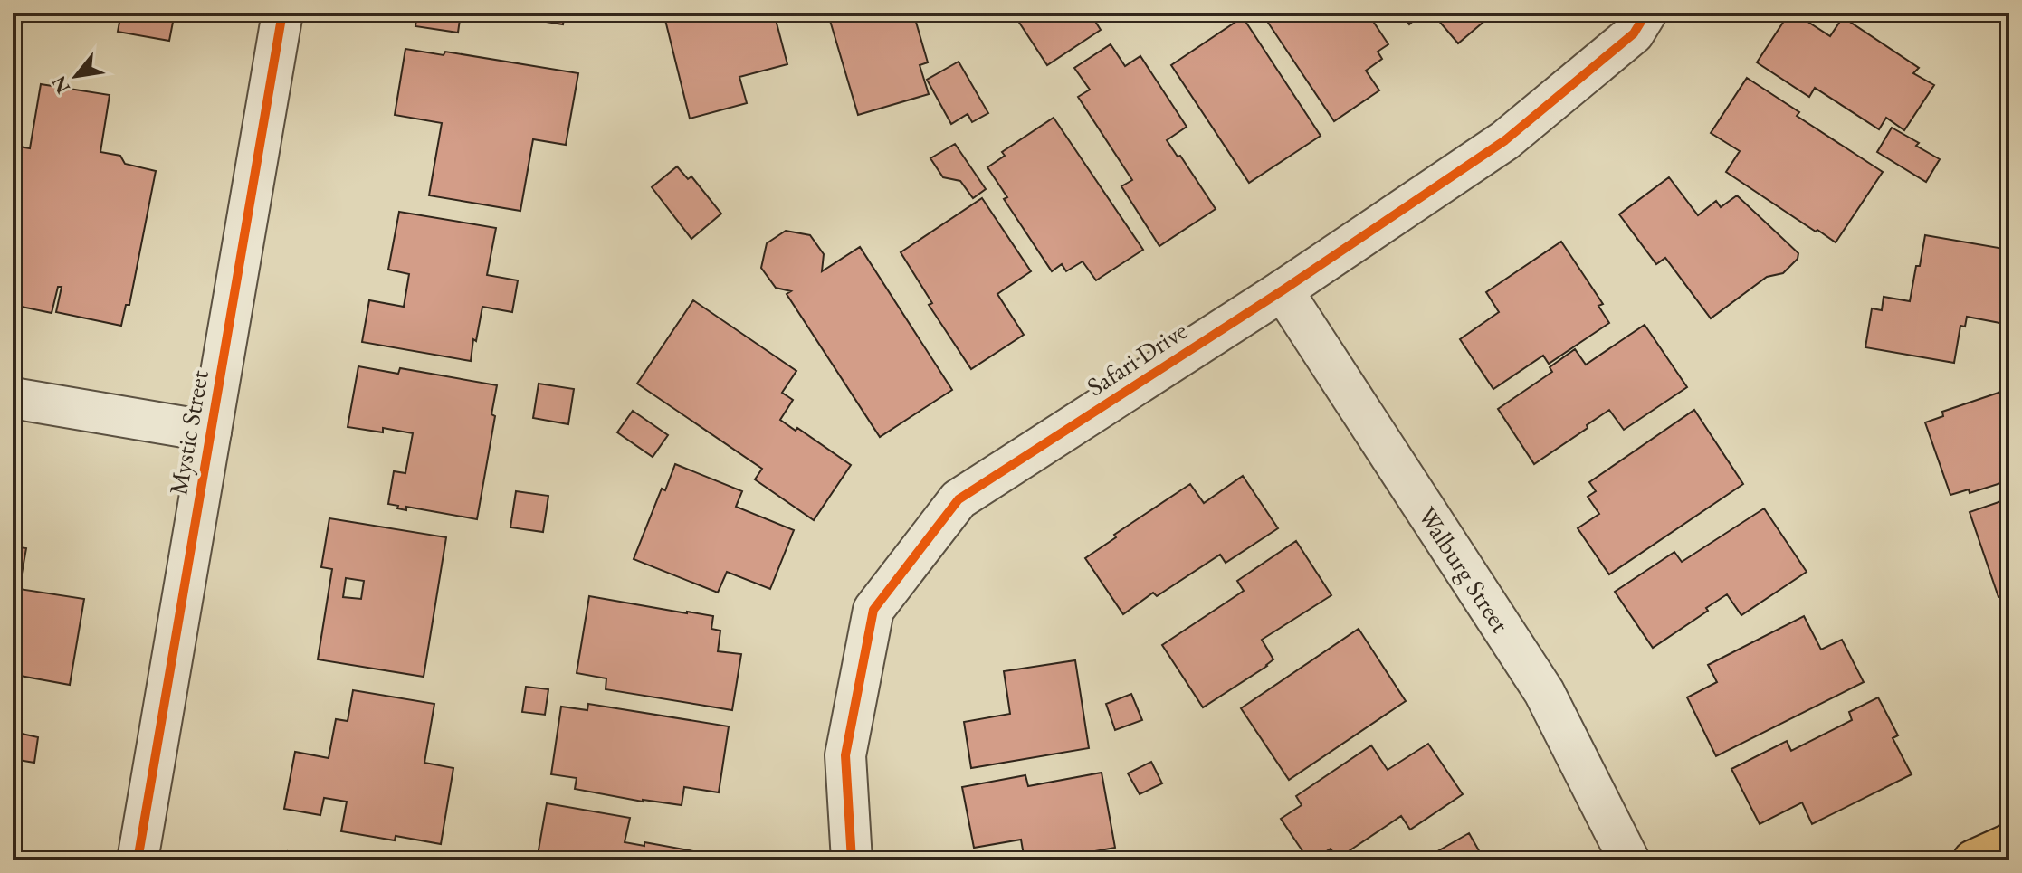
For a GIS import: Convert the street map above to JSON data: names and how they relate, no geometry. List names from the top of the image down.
{
  "streets": {
    "street": ["Safari Drive", "Mystic Street", "Walburg Street"]
  },
  "crossings": [
    ["Safari Drive", "Walburg Street"]
  ],
  "north": "bottom left"
}
